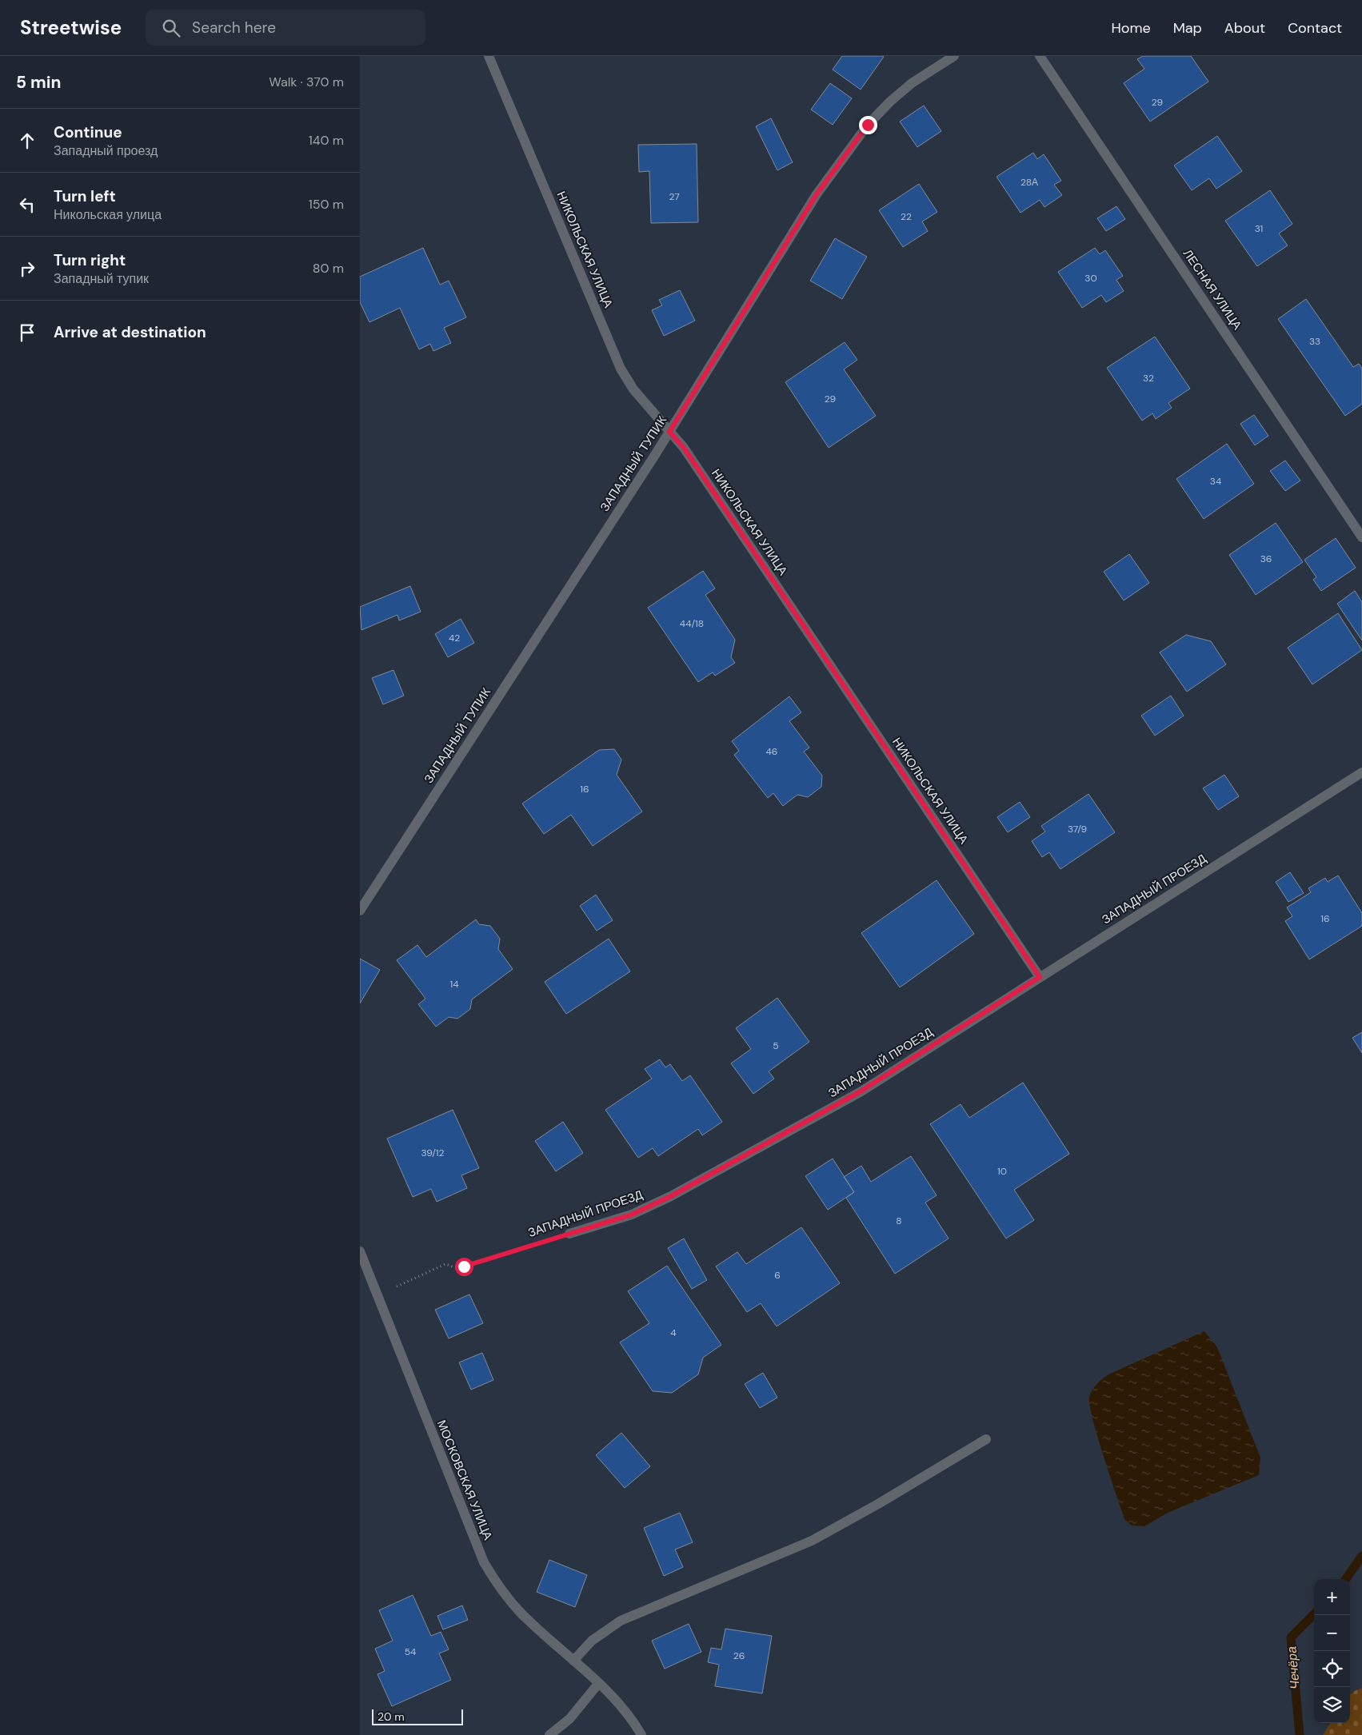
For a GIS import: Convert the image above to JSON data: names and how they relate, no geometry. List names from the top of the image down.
{
  "streets": {
    "street": [
      "НИКОЛЬСКАЯ УЛИЦА",
      "ЛЕСНАЯ УЛИЦА",
      "ЗАПАДНЫЙ ТУПИК",
      "ЗАПАДНЫЙ ПРОЕЗД",
      "МОСКОВСКАЯ УЛИЦА"
    ]
  },
  "crossings": [
    ["НИКОЛЬСКАЯ УЛИЦА", "ЗАПАДНЫЙ ТУПИК"],
    ["НИКОЛЬСКАЯ УЛИЦА", "ЗАПАДНЫЙ ПРОЕЗД"],
    ["ЗАПАДНЫЙ ПРОЕЗД", "МОСКОВСКАЯ УЛИЦА"]
  ],
  "water": ["Чечёра"],
  "house_numbers": [
    "29",
    "28А",
    "27",
    "22",
    "31",
    "30",
    "33",
    "32",
    "29",
    "34",
    "36",
    "44/18",
    "42",
    "46",
    "16",
    "37/9",
    "16",
    "14",
    "5",
    "39/12",
    "10",
    "8",
    "6",
    "4",
    "54",
    "26"
  ],
  "scale_bar": "20 m",
  "page": {
    "header": "Streetwise",
    "search": "Search here",
    "nav": [
      "Home",
      "Map",
      "About",
      "Contact"
    ],
    "heading": ["5 min", "Walk · 370 m"],
    "list": [
      ["Continue", "Западный проезд", "140 m"],
      ["Turn left", "Никольская улица", "150 m"],
      ["Turn right", "Западный тупик", "80 m"],
      "Arrive at destination"
    ],
    "map_buttons": ["+", "−"],
    "scale": "20 m"
  }
}
